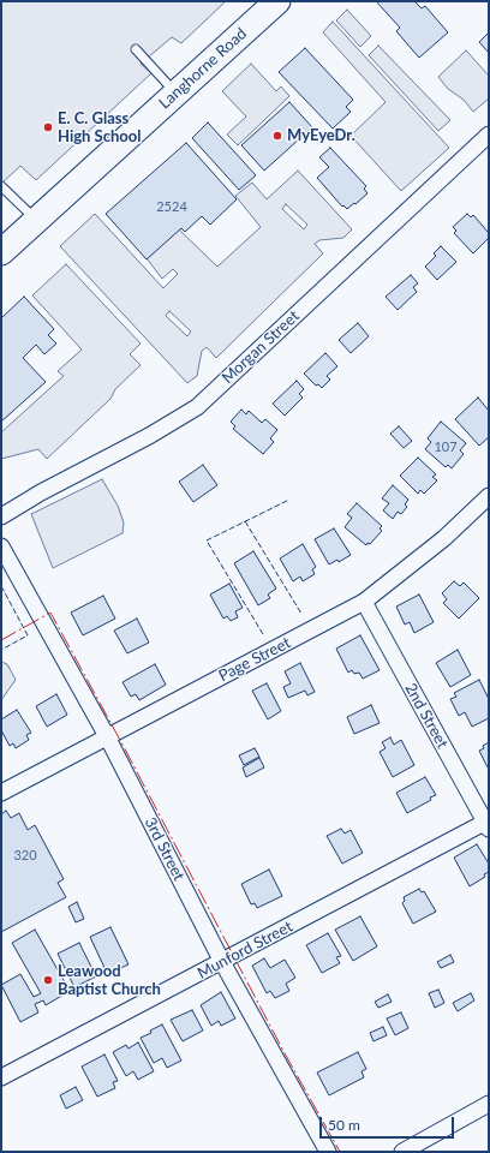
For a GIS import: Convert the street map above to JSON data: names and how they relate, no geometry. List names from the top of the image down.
{
  "streets": {
    "main road": ["Langhorne Road"],
    "street": [
      "Morgan Street",
      "Page Street",
      "2nd Street",
      "3rd Street",
      "Munford Street"
    ]
  },
  "crossings": [
    ["Page Street", "2nd Street"],
    ["Page Street", "3rd Street"],
    ["2nd Street", "Munford Street"],
    ["3rd Street", "Munford Street"]
  ],
  "places": ["E. C. Glass High School", "MyEyeDr.", "Leawood Baptist Church"],
  "house_numbers": ["2524", "107", "320"],
  "scale_bar": "50 m"
}
